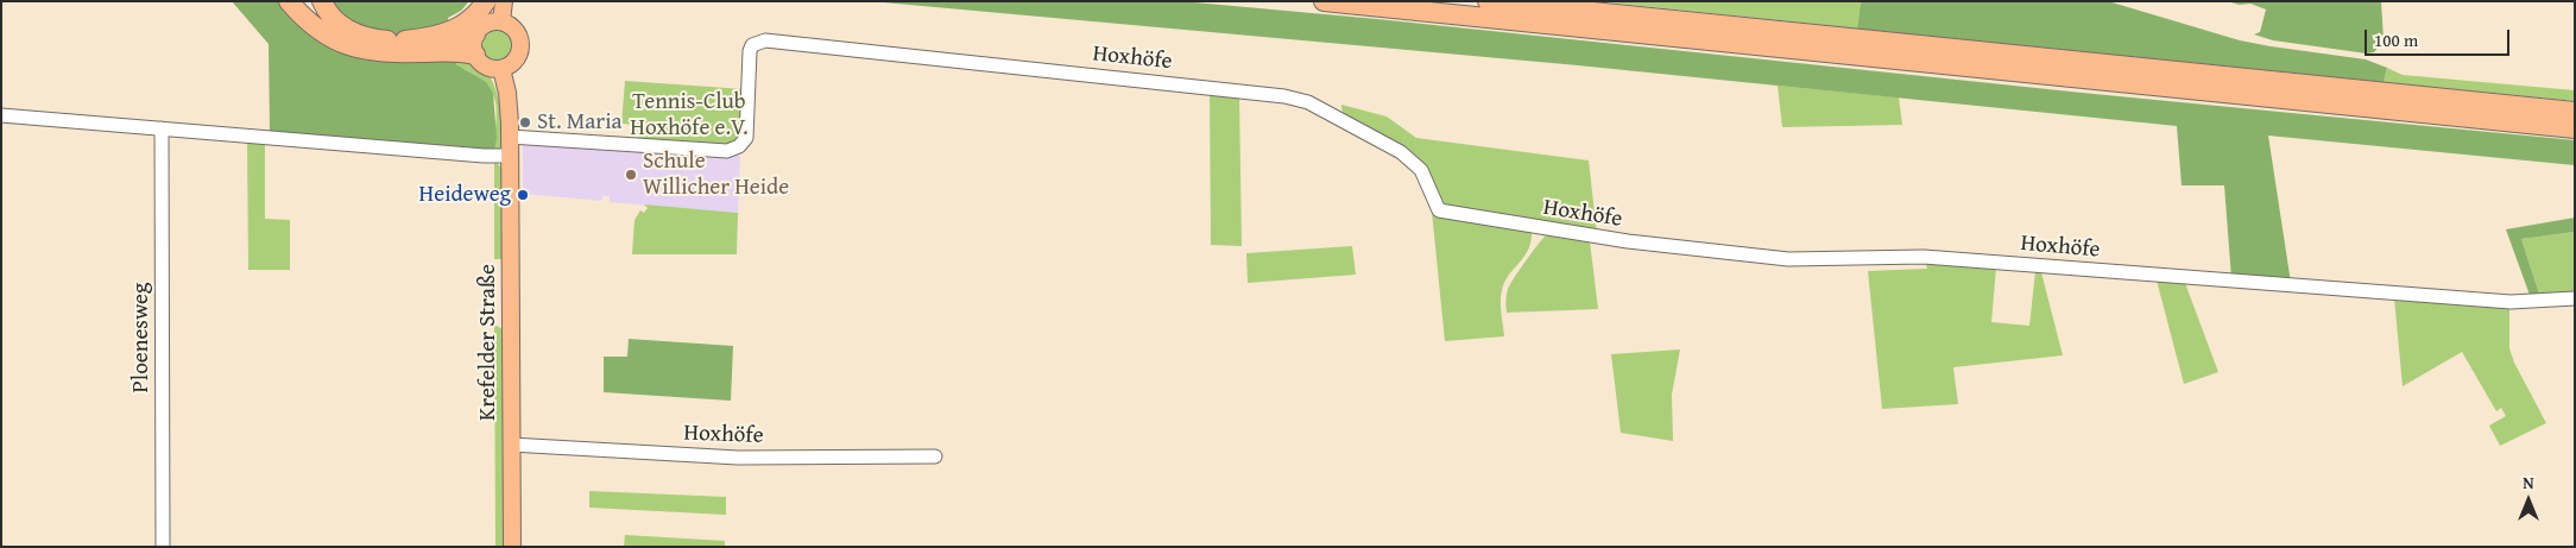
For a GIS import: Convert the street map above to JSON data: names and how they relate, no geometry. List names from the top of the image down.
{
  "streets": {
    "main road": ["Krefelder Straße"],
    "street": ["Hoxhöfe", "Ploenesweg"]
  },
  "crossings": [
    ["Hoxhöfe", "Krefelder Straße"]
  ],
  "parks": ["Tennis-Club Hoxhöfe e.V."],
  "places": ["St. Maria", "Schule Willicher Heide", "Heideweg"],
  "scale_bar": "100 m",
  "north": "top"
}
